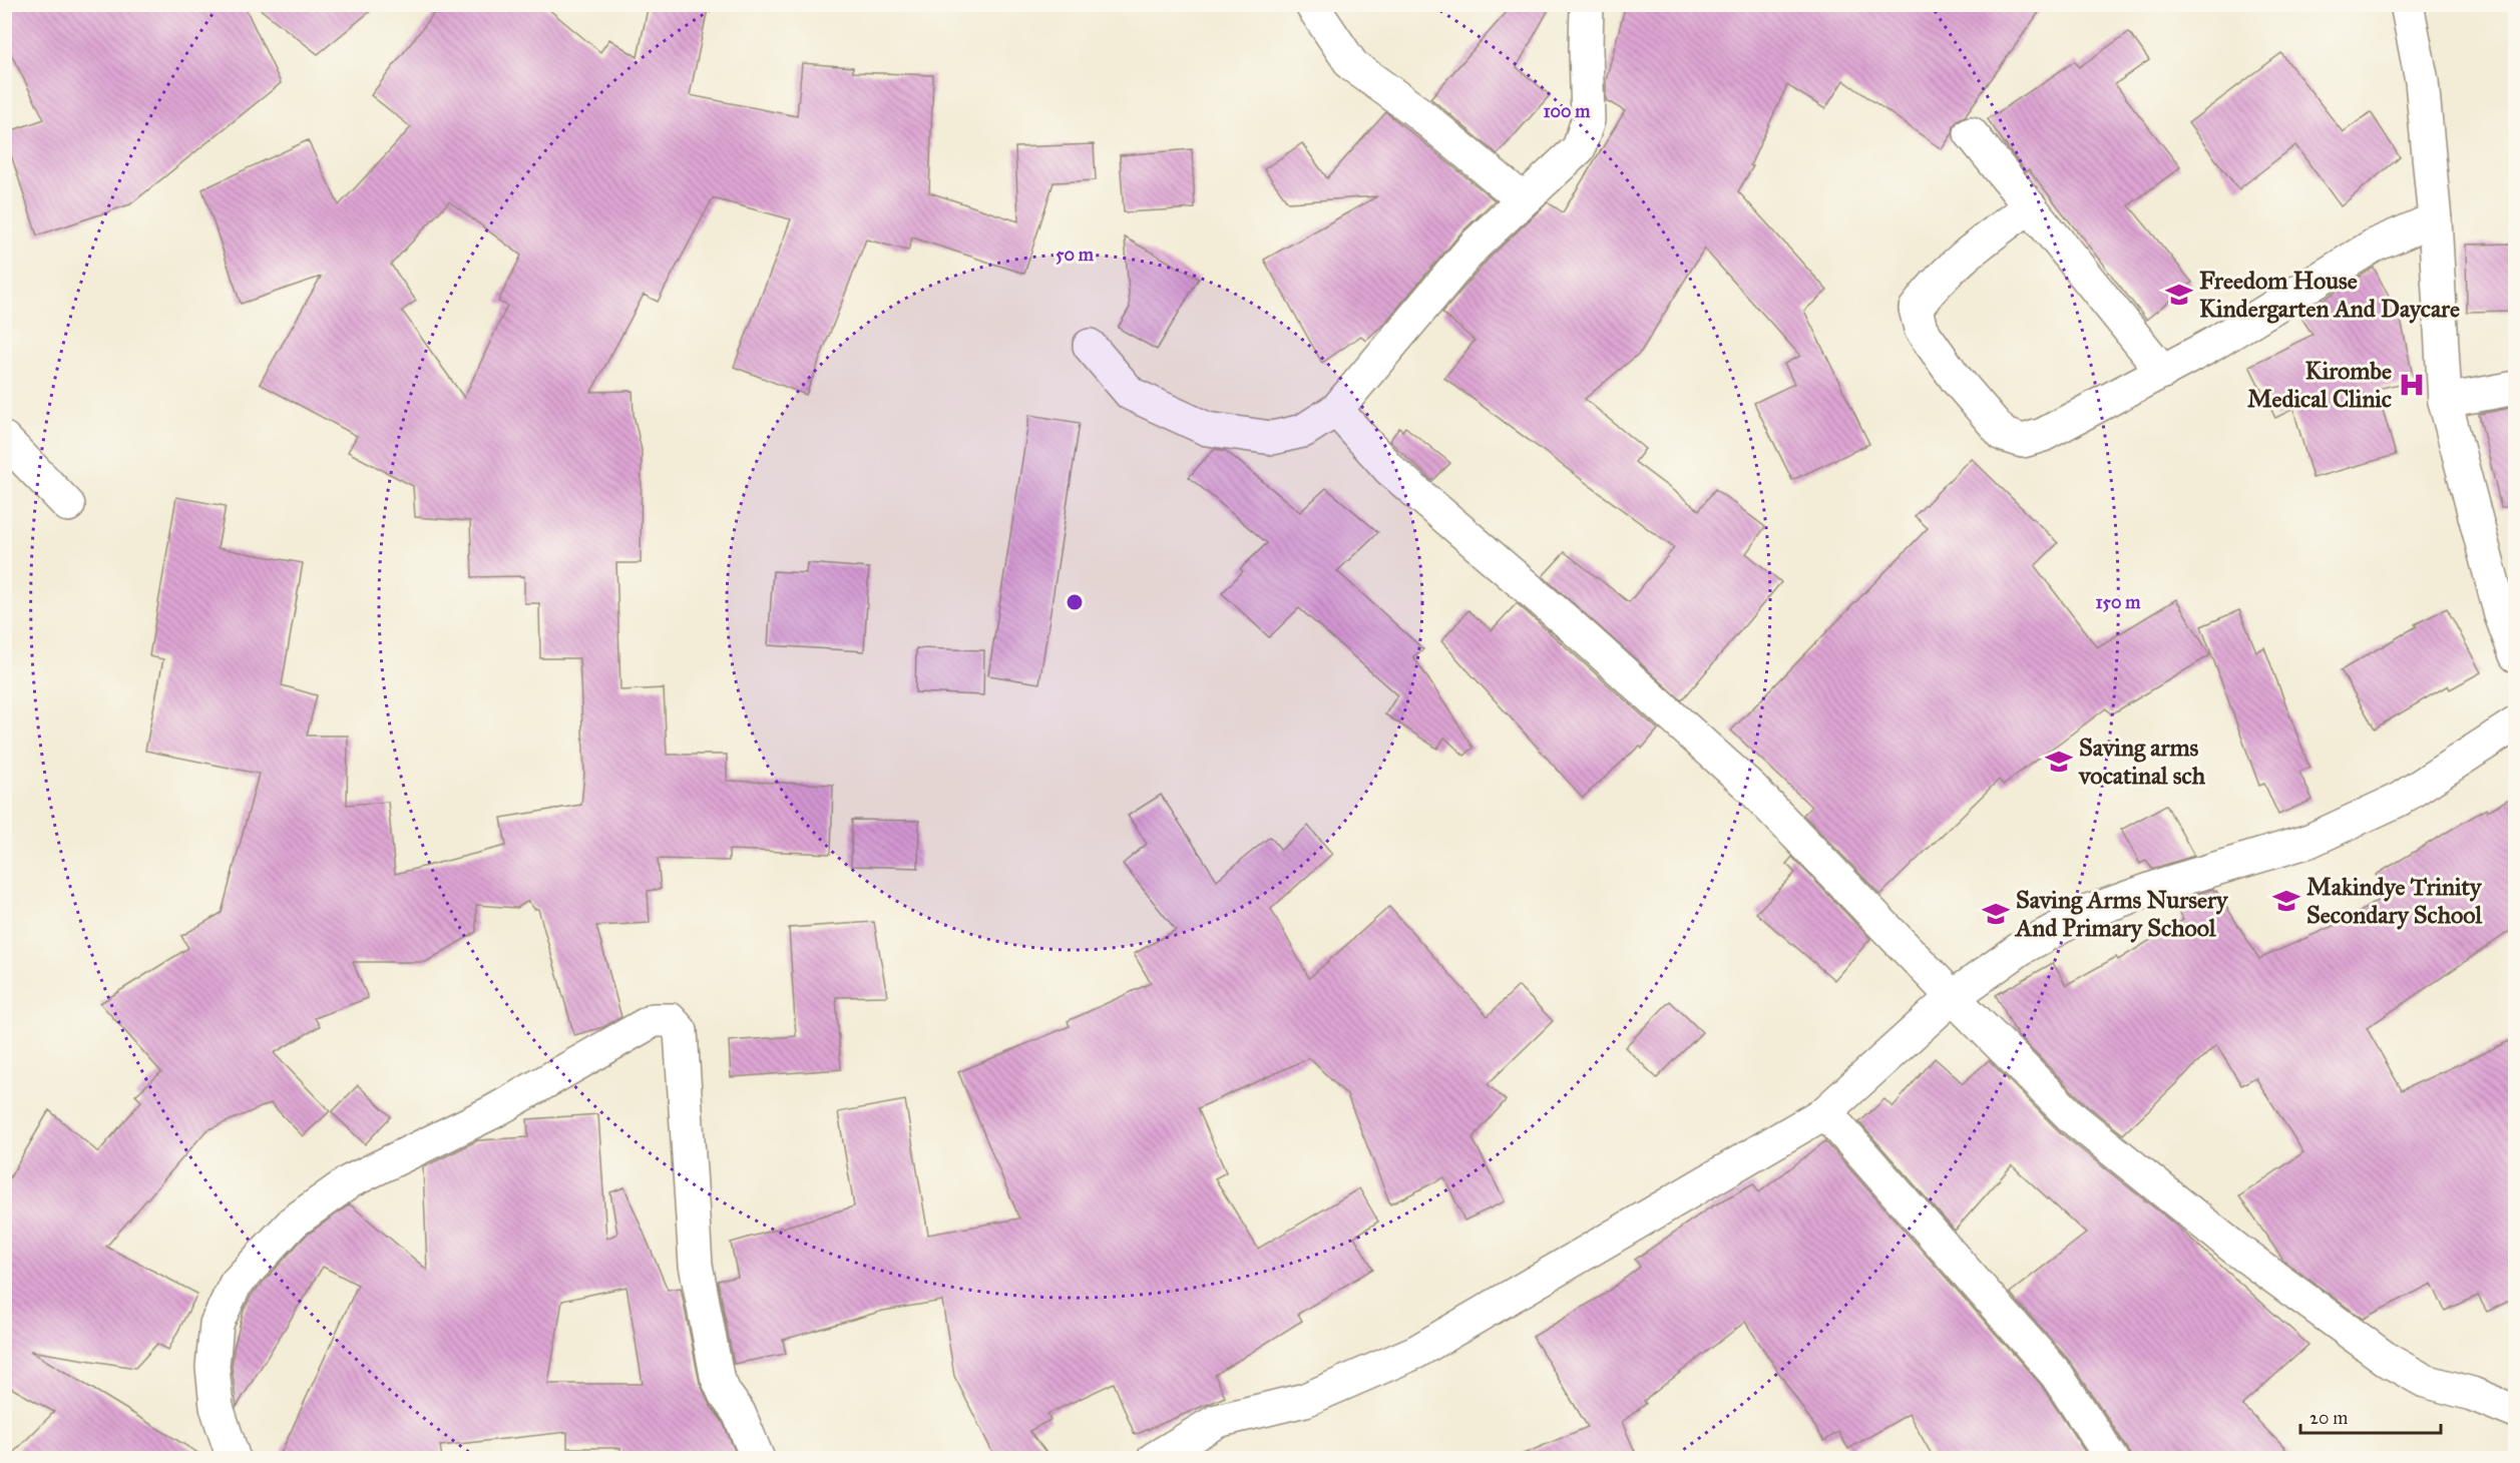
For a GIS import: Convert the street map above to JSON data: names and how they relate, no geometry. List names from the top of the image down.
{
  "places": {
    "school or university": [
      "Freedom House Kindergarten And Daycare",
      "Saving arms vocatinal sch",
      "Makindye Trinity Secondary School",
      "Saving Arms Nursery And Primary School"
    ],
    "hospital": ["Kirombe Medical Clinic"]
  },
  "scale_bar": "20 m",
  "rings": ["100 m", "50 m", "150 m"]
}
